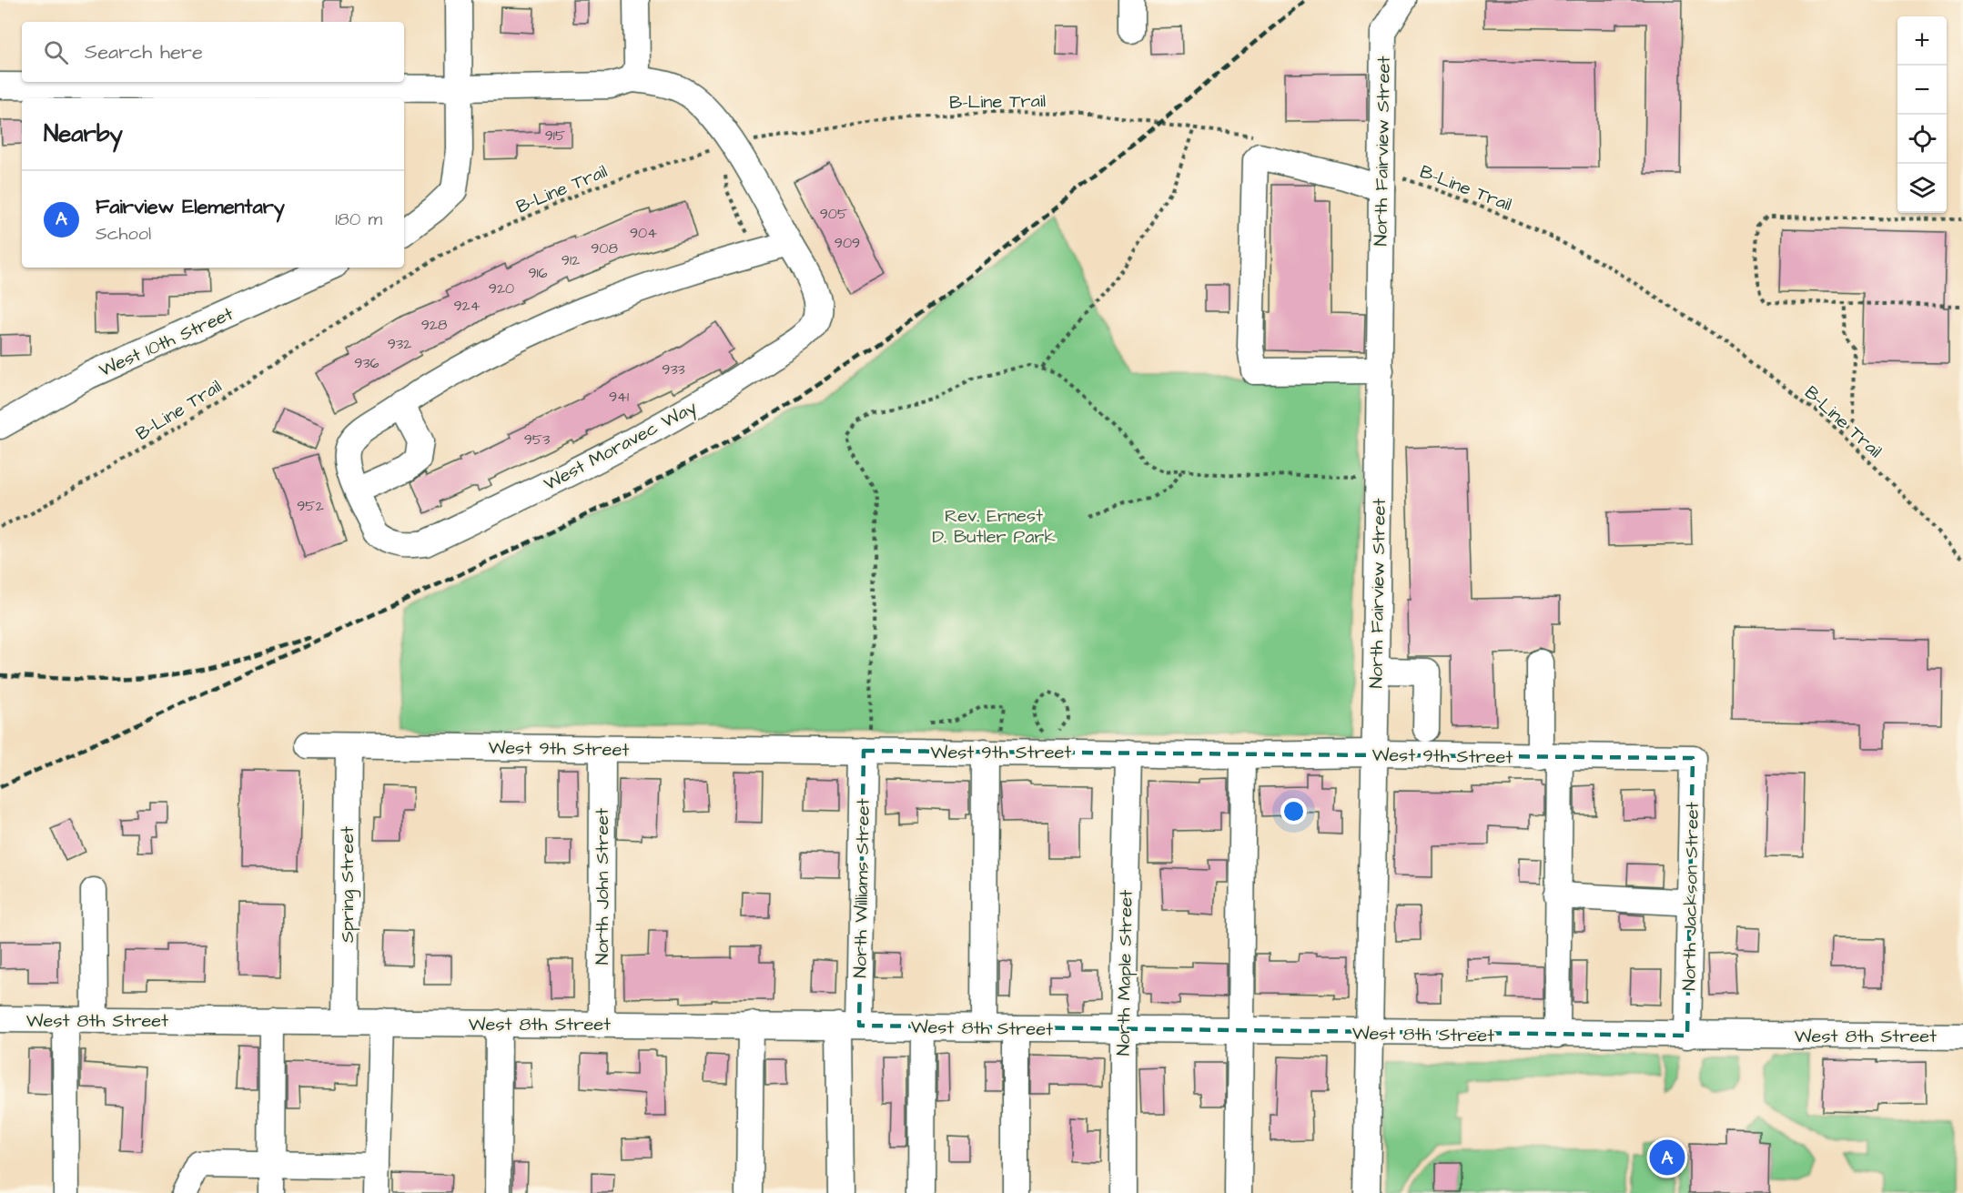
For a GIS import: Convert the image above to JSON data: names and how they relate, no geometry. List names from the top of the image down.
{
  "streets": {
    "street": [
      "North Fairview Street",
      "West 10th Street",
      "West Moravec Way",
      "West 9th Street",
      "Spring Street",
      "North John Street",
      "North Williams Street",
      "North Jackson Street",
      "North Maple Street",
      "West 8th Street"
    ],
    "path": ["B-Line Trail"]
  },
  "crossings": [
    ["B-Line Trail", "North Fairview Street"],
    ["B-Line Trail", "West Moravec Way"],
    ["North Fairview Street", "West 9th Street"],
    ["North Fairview Street", "West 8th Street"],
    ["West 9th Street", "Spring Street"],
    ["West 9th Street", "North John Street"],
    ["West 9th Street", "North Williams Street"],
    ["West 9th Street", "North Jackson Street"],
    ["West 9th Street", "North Maple Street"],
    ["Spring Street", "West 8th Street"],
    ["North John Street", "West 8th Street"],
    ["North Williams Street", "West 8th Street"],
    ["North Jackson Street", "West 8th Street"],
    ["North Maple Street", "West 8th Street"]
  ],
  "parks": ["Rev. Ernest D. Butler Park"],
  "house_numbers": [
    "915",
    "905",
    "904",
    "909",
    "908",
    "912",
    "916",
    "920",
    "924",
    "928",
    "932",
    "936",
    "933",
    "941",
    "953",
    "952"
  ],
  "page": {
    "map_buttons": ["+", "−"],
    "search": "Search here",
    "heading": "Nearby",
    "list": [
      {
        "mark": "A",
        "name": "Fairview Elementary",
        "note": "School",
        "value": "180 m"
      }
    ],
    "pins": "A"
  }
}
